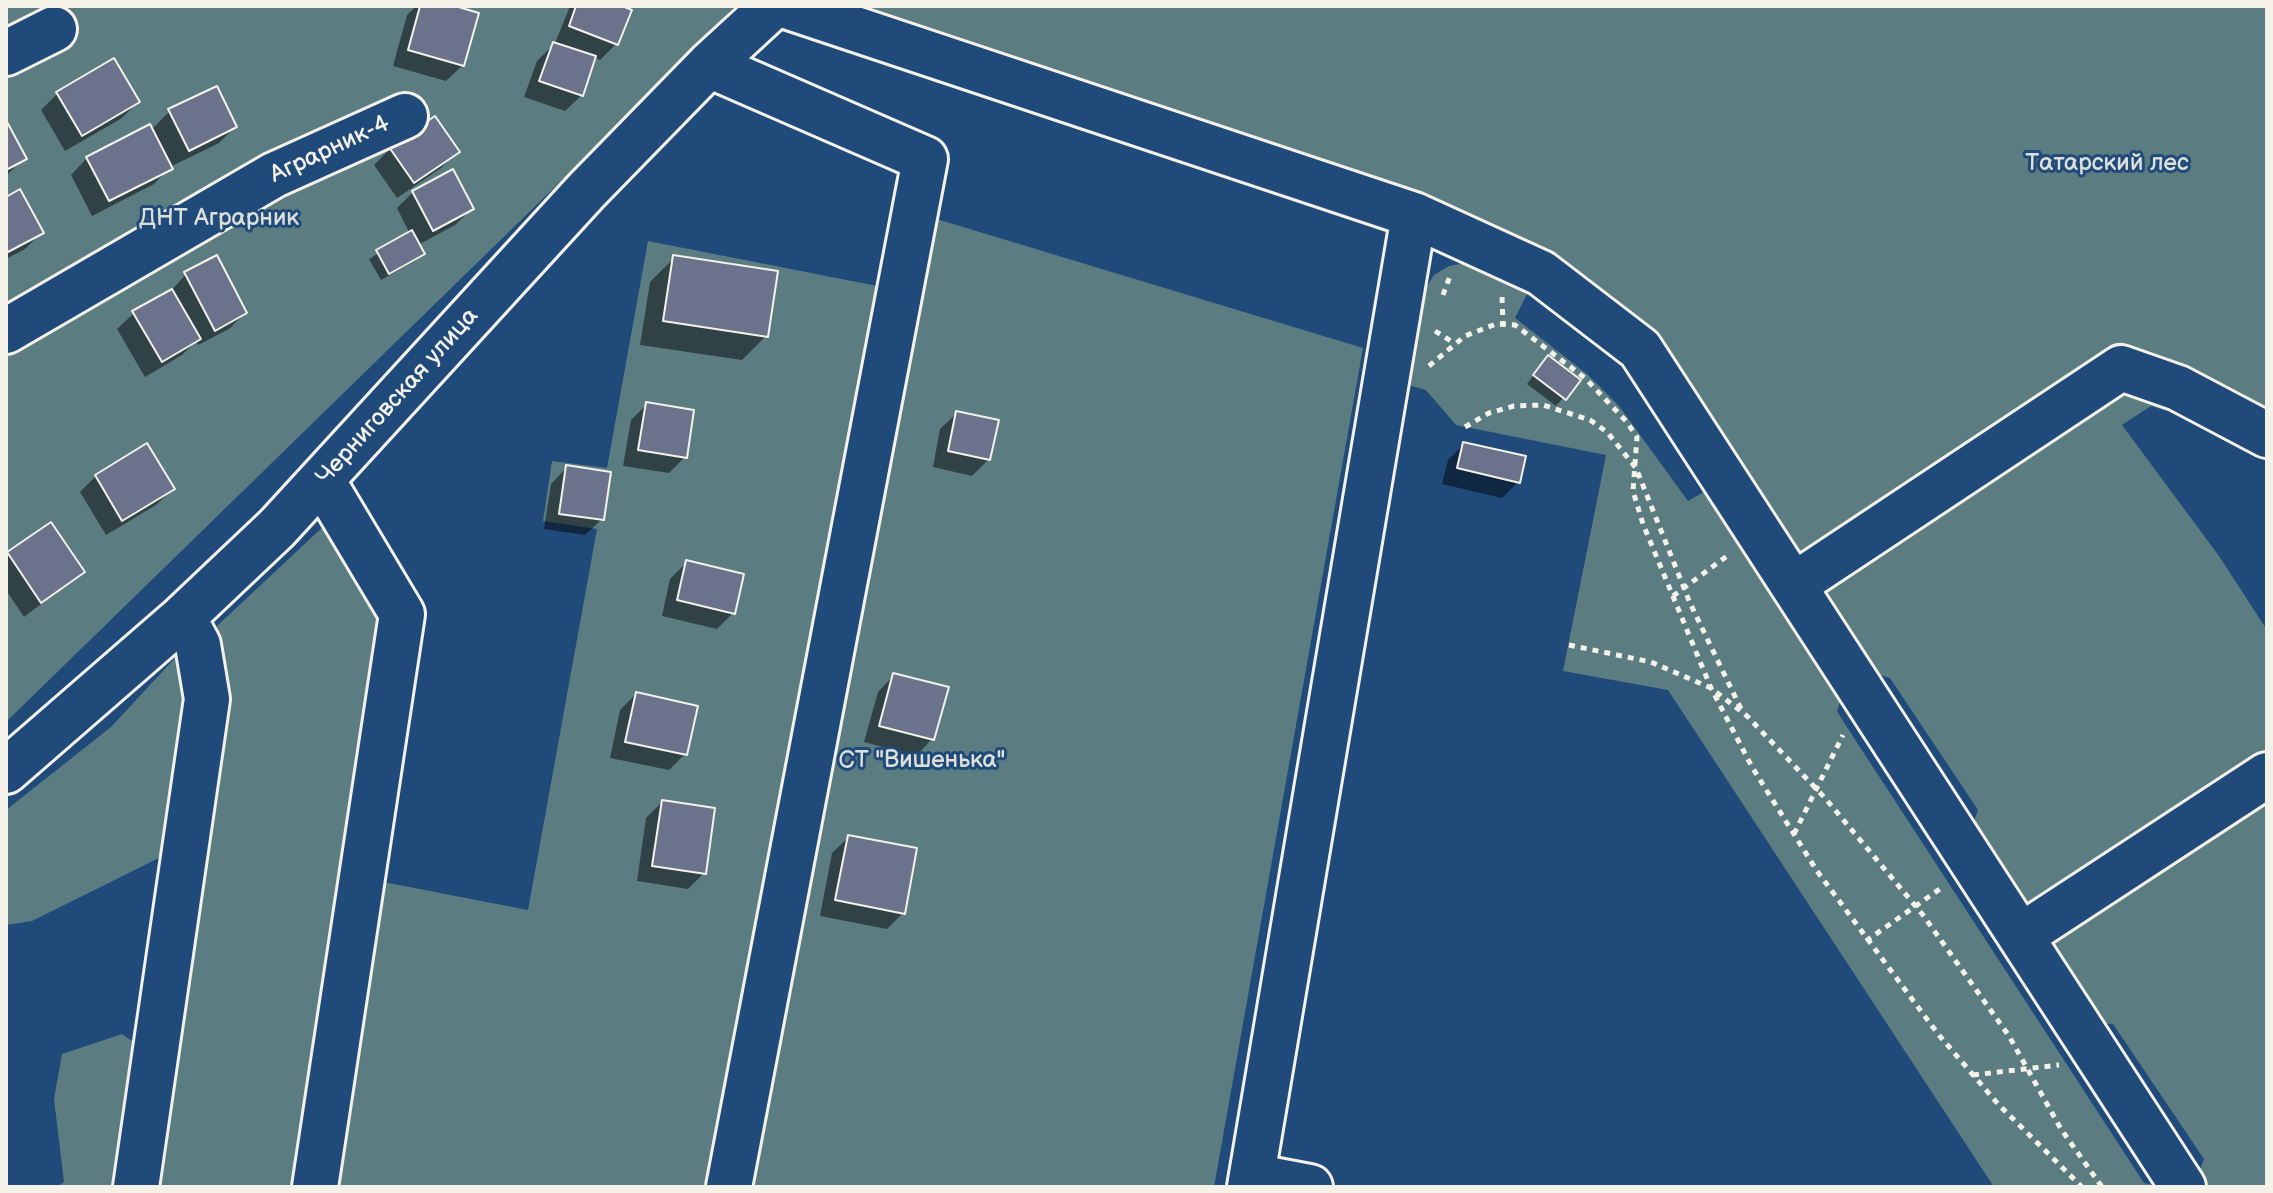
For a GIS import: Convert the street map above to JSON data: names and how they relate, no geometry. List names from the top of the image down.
{
  "streets": {
    "street": ["Аграрник-4", "Черниговская улица"]
  },
  "parks": ["Татарский лес", "ДНТ Аграрник", "СТ \"Вишенька\""]
}
